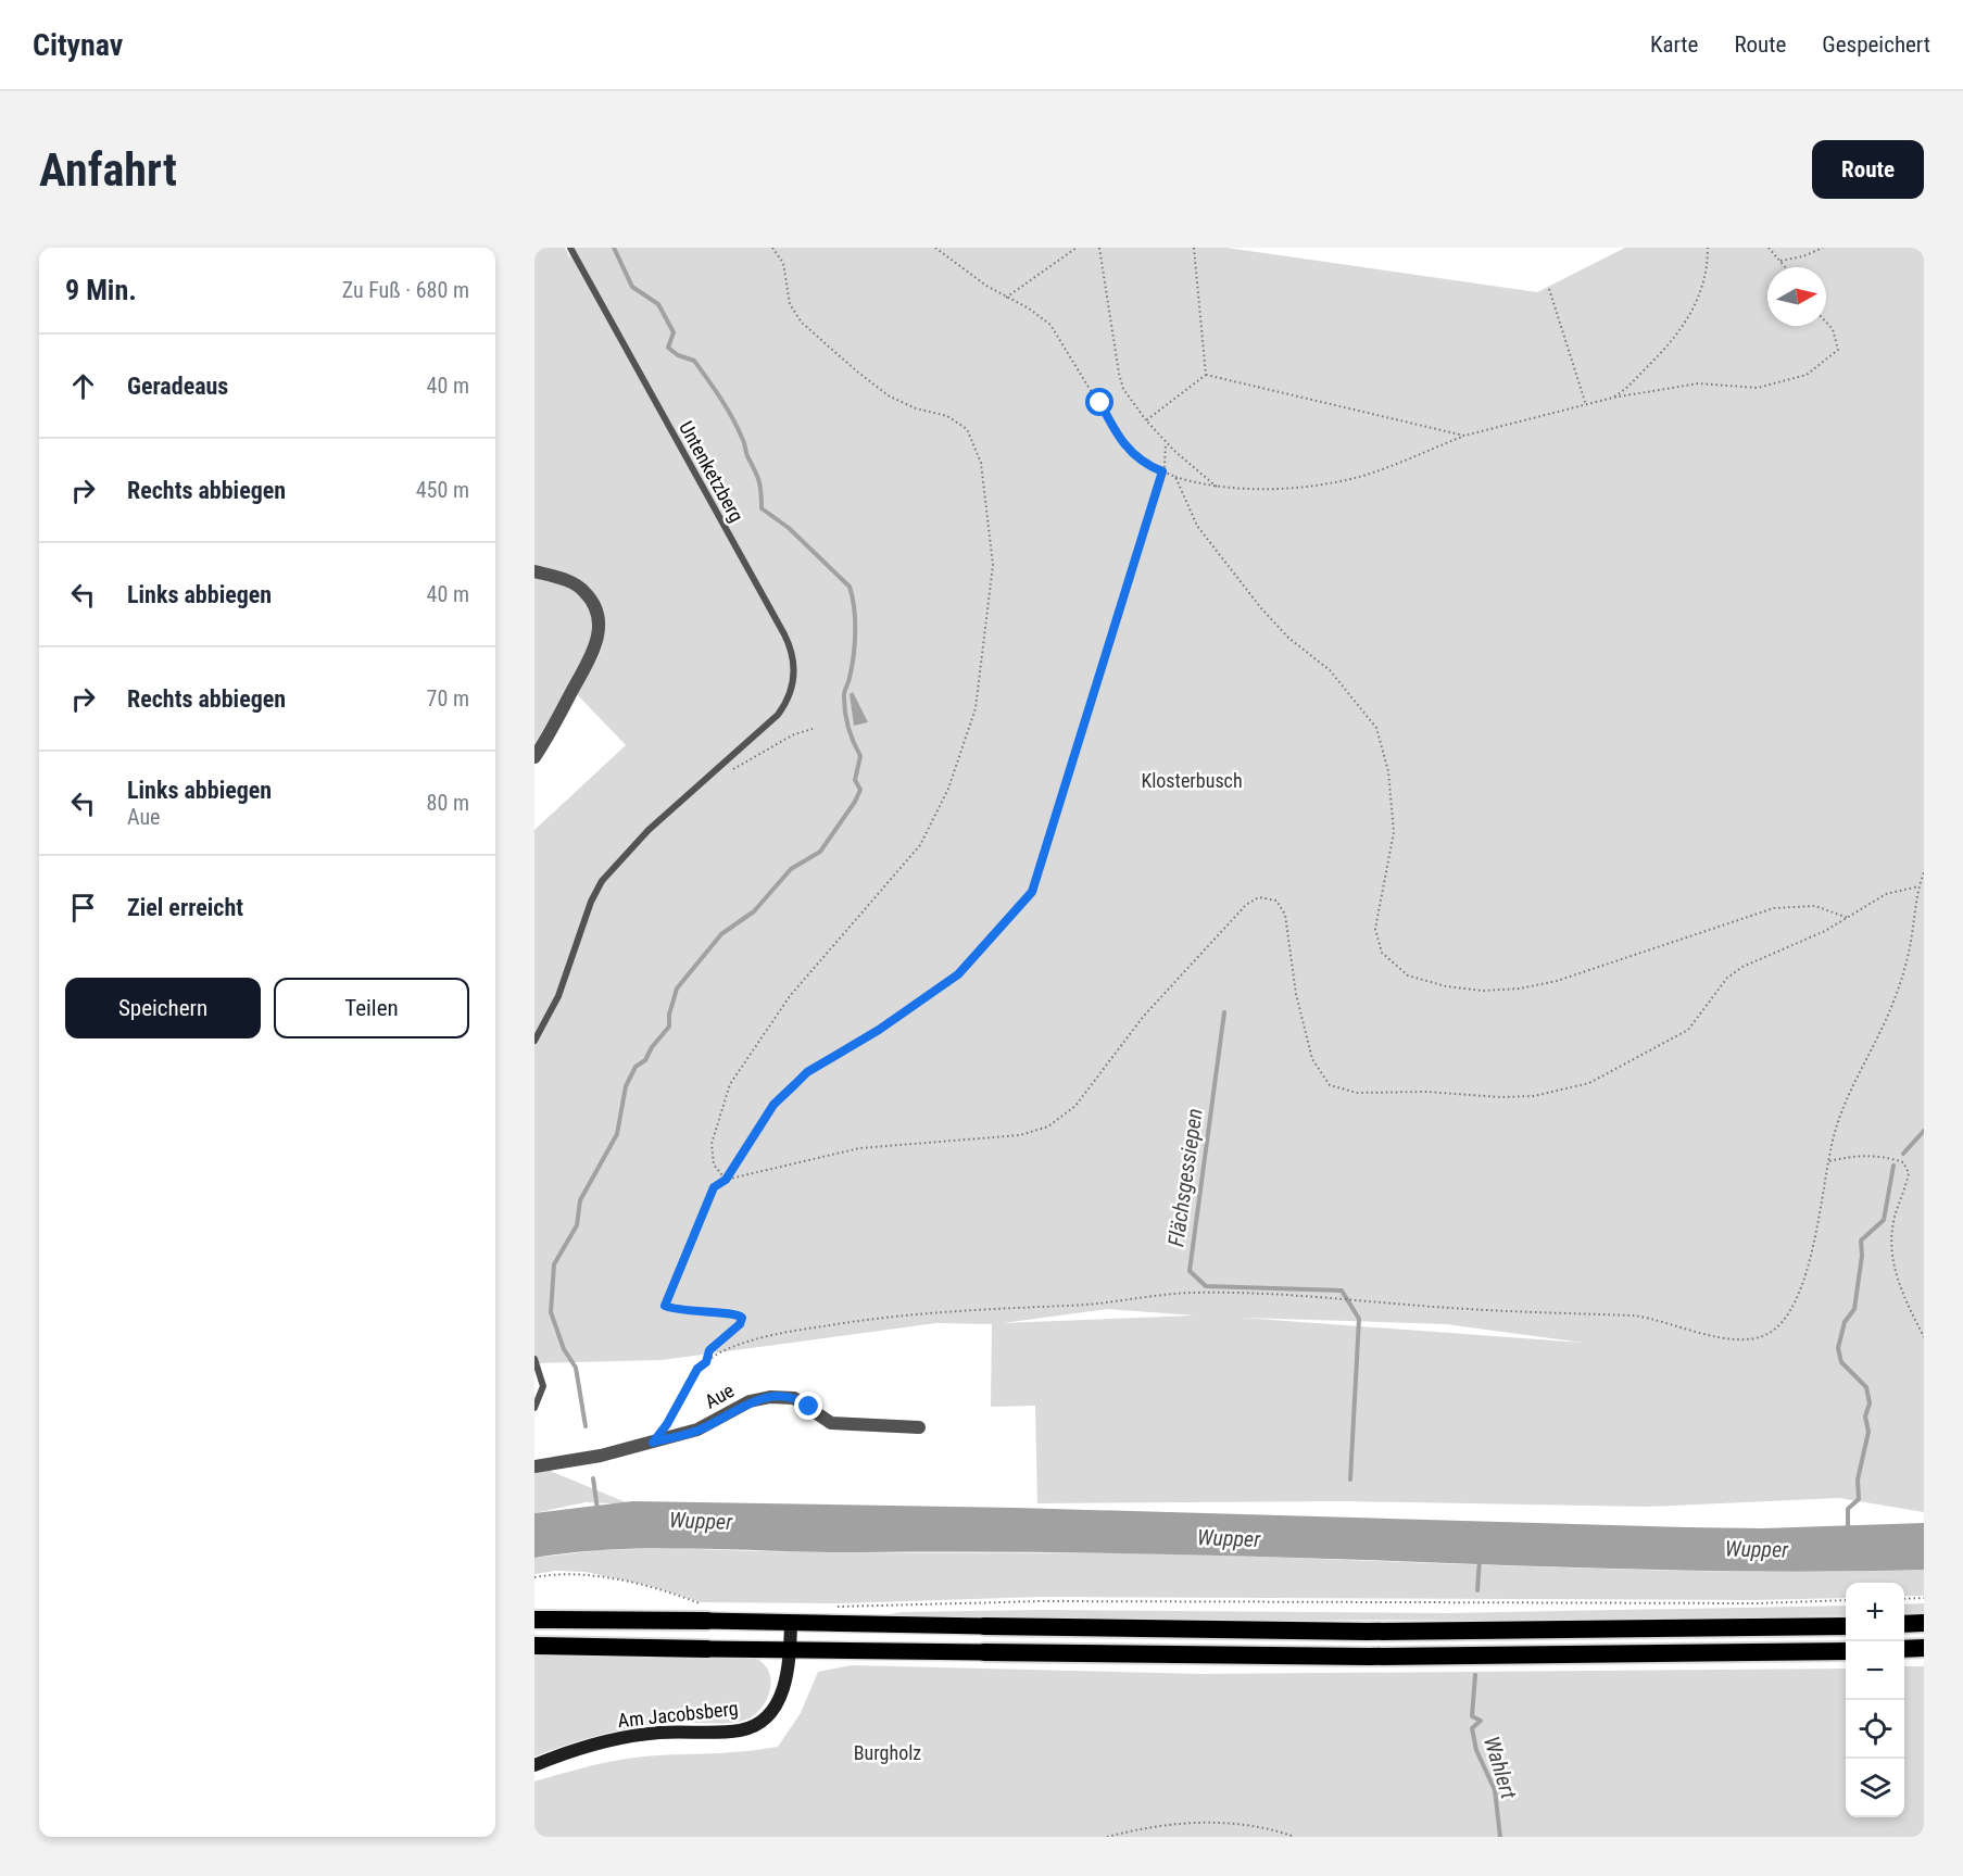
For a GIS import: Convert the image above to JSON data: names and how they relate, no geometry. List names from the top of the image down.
{
  "streets": {
    "main road": ["Am Jacobsberg"],
    "street": ["Aue"],
    "lane": ["Untenketzberg"]
  },
  "water": ["Flächsgessiepen", "Wupper", "Wahlert"],
  "parks": ["Klosterbusch", "Burgholz"],
  "north": "right",
  "page": {
    "header": "Citynav",
    "nav": ["Karte", "Route", "Gespeichert"],
    "buttons": [
      "Route",
      ["Speichern", "Teilen"]
    ],
    "title": "Anfahrt",
    "heading": ["9 Min.", "Zu Fuß · 680 m"],
    "list": [
      ["Geradeaus", "40 m"],
      ["Rechts abbiegen", "450 m"],
      ["Links abbiegen", "40 m"],
      ["Rechts abbiegen", "70 m"],
      ["Links abbiegen", "Aue", "80 m"],
      "Ziel erreicht"
    ],
    "map_buttons": ["+", "−"]
  }
}
